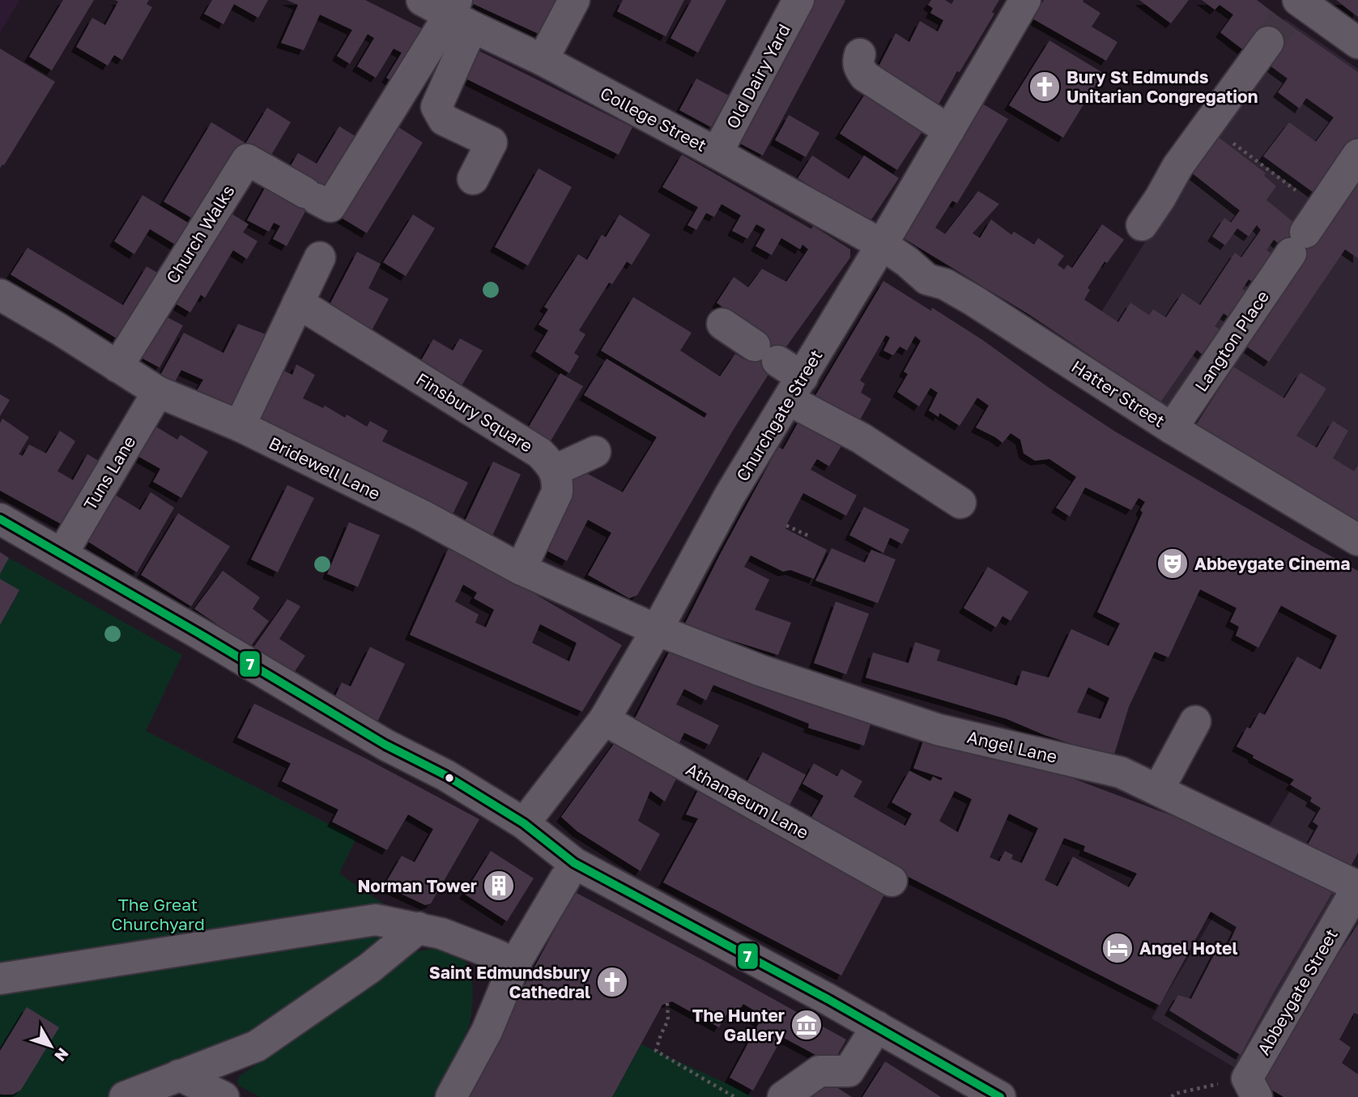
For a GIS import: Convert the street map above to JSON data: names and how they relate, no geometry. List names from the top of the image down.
{
  "streets": {
    "street": [
      "Old Dairy Yard",
      "College Street",
      "Church Walks",
      "Langton Place",
      "Hatter Street",
      "Finsbury Square",
      "Churchgate Street",
      "Bridewell Lane",
      "Tuns Lane",
      "Angel Lane",
      "Athanaeum Lane",
      "Abbeygate Street"
    ]
  },
  "crossings": [
    ["Old Dairy Yard", "College Street"],
    ["College Street", "Church Walks"],
    ["College Street", "Hatter Street"],
    ["College Street", "Churchgate Street"],
    ["Church Walks", "Bridewell Lane"],
    ["Langton Place", "Hatter Street"],
    ["Hatter Street", "Churchgate Street"],
    ["Churchgate Street", "Bridewell Lane"],
    ["Churchgate Street", "Angel Lane"],
    ["Churchgate Street", "Athanaeum Lane"],
    ["Bridewell Lane", "Tuns Lane"],
    ["Bridewell Lane", "Angel Lane"],
    ["Angel Lane", "Abbeygate Street"]
  ],
  "parks": ["The Great Churchyard"],
  "places": {
    "church": ["Bury St Edmunds Unitarian Congregation", "Saint Edmundsbury Cathedral"],
    "theatre": ["Abbeygate Cinema"],
    "building": ["Norman Tower"],
    "hotel": ["Angel Hotel"],
    "museum": ["The Hunter Gallery"]
  },
  "lines": ["transit line 7"],
  "north": "bottom right"
}
